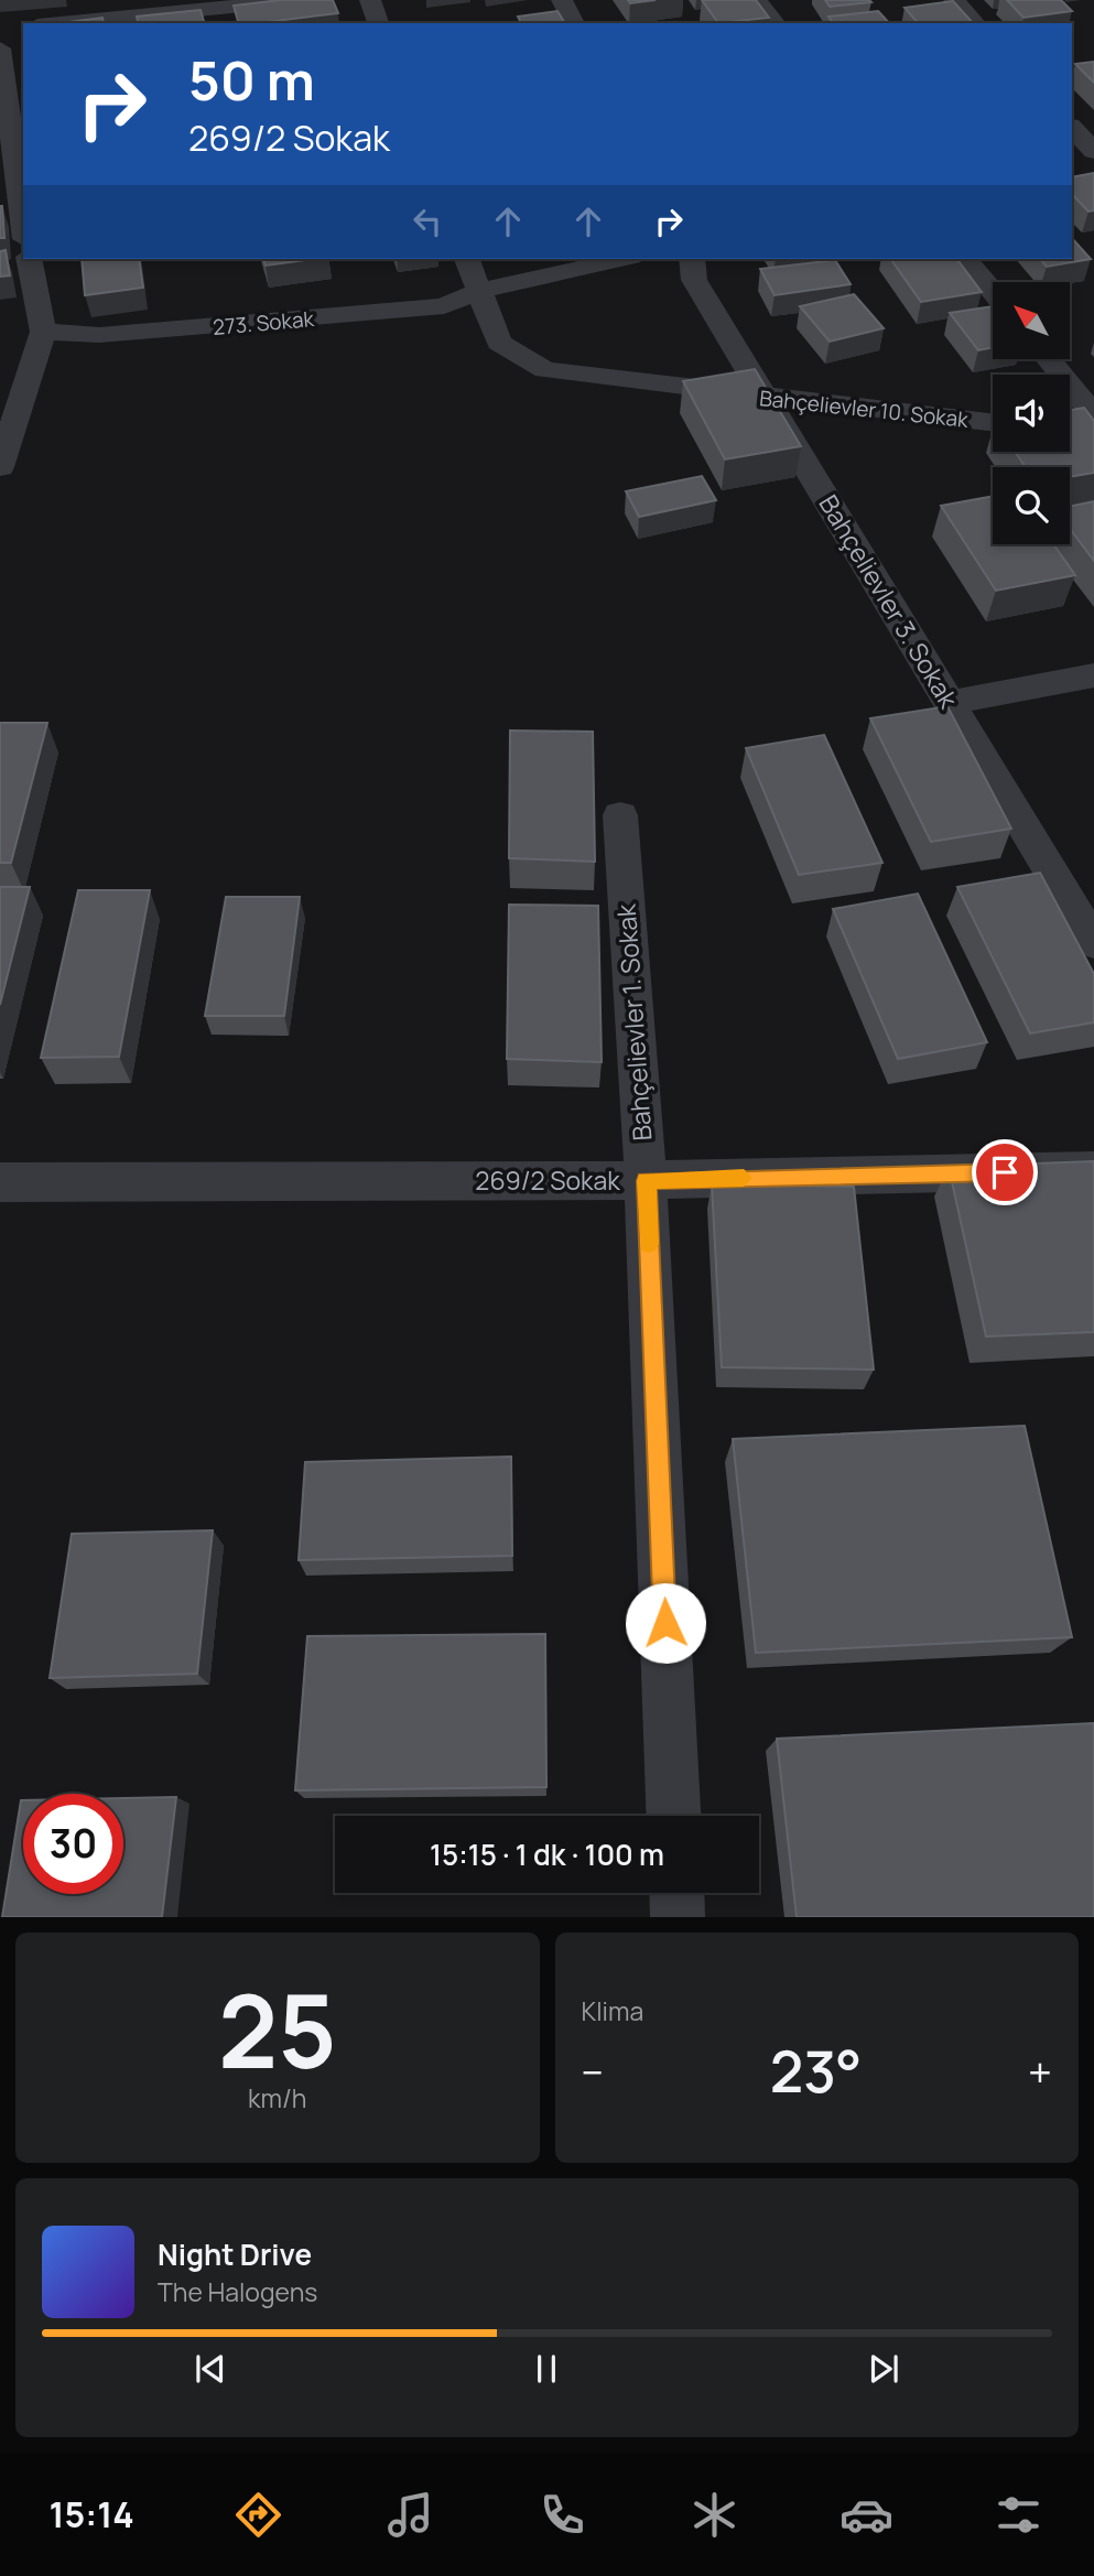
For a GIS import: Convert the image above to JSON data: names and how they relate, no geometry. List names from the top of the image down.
{
  "streets": {
    "street": [
      "273. Sokak",
      "Bahçelievler 10. Sokak",
      "Bahçelievler 3. Sokak",
      "Bahçelievler 1. Sokak",
      "269/2 Sokak"
    ]
  },
  "crossings": [
    ["273. Sokak", "Bahçelievler 10. Sokak"],
    ["Bahçelievler 10. Sokak", "Bahçelievler 3. Sokak"],
    ["Bahçelievler 1. Sokak", "269/2 Sokak"]
  ],
  "north": "top left",
  "page": {
    "turn": ["50 m", "269/2 Sokak"],
    "limit": "30",
    "trip": "15:15 · 1 dk · 100 m",
    "tile": [
      ["25", "km/h"],
      "Klima"
    ],
    "heat": ["−", "23°", "+"],
    "song": ["Night Drive", "The Halogens"],
    "tabs": "15:14"
  }
}
